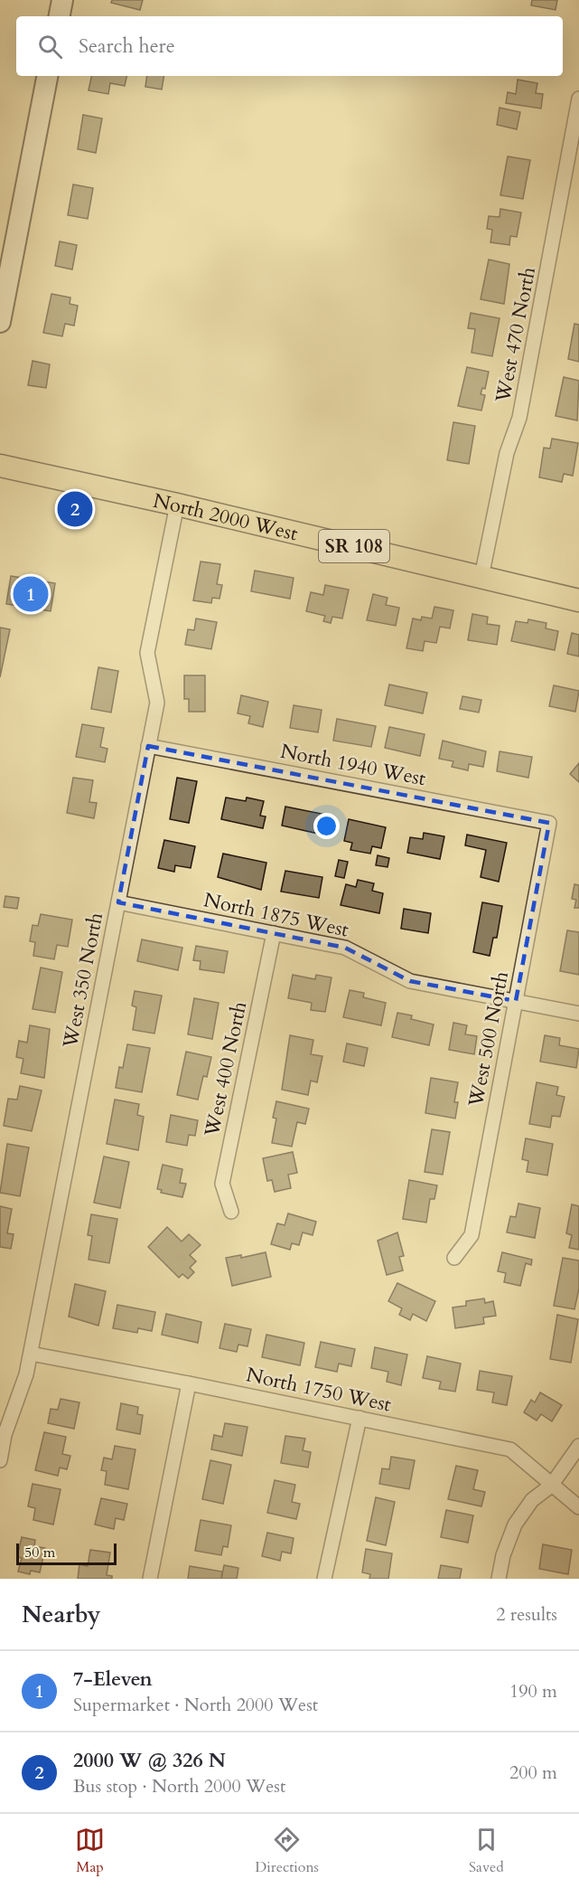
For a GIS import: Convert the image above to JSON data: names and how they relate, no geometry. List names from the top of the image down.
{
  "streets": {
    "main road": ["North 2000 West", "SR 108"],
    "street": [
      "West 470 North",
      "North 1940 West",
      "North 1875 West",
      "West 350 North",
      "West 500 North",
      "West 400 North",
      "North 1750 West"
    ]
  },
  "crossings": [
    ["West 470 North", "North 2000 West"],
    ["North 2000 West", "West 350 North"],
    ["North 1940 West", "West 350 North"],
    ["North 1940 West", "West 500 North"],
    ["North 1875 West", "West 350 North"],
    ["North 1875 West", "West 500 North"],
    ["North 1875 West", "West 400 North"],
    ["West 350 North", "North 1750 West"]
  ],
  "scale_bar": "50 m",
  "page": {
    "search": "Search here",
    "pins": ["2", "1"],
    "scale": "50 m",
    "heading": ["Nearby", "2 results"],
    "list": [
      {
        "mark": "1",
        "name": "7-Eleven",
        "note": "Supermarket · North 2000 West",
        "value": "190 m"
      },
      {
        "mark": "2",
        "name": "2000 W @ 326 N",
        "note": "Bus stop · North 2000 West",
        "value": "200 m"
      }
    ],
    "nav": ["Map", "Directions", "Saved"]
  }
}
